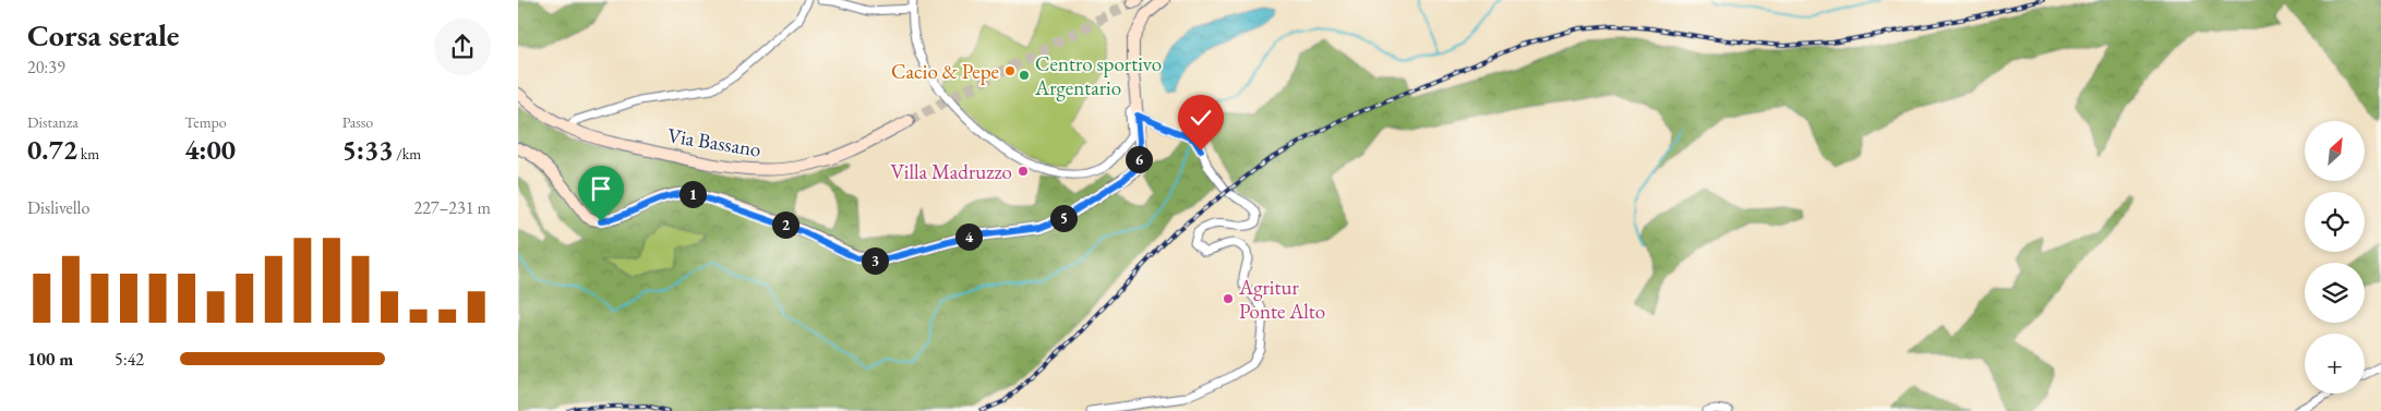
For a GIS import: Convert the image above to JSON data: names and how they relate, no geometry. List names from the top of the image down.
{
  "streets": {
    "main road": ["Via Bassano"]
  },
  "places": [
    "Cacio & Pepe",
    "Centro sportivo Argentario",
    "Villa Madruzzo",
    "Agritur Ponte Alto"
  ],
  "north": "top right",
  "page": {
    "heading": ["Corsa serale", "20:39"],
    "stats": [
      ["Distanza", "0.72 km"],
      ["Tempo", "4:00"],
      ["Passo", "5:33 /km"]
    ],
    "map_buttons": "+",
    "pins": [
      "6",
      "1",
      "5",
      "2",
      "4",
      "3"
    ],
    "chart": ["Dislivello", "227–231 m"],
    "list": [
      {
        "name": "100 m",
        "note": "5:42"
      }
    ]
  }
}
